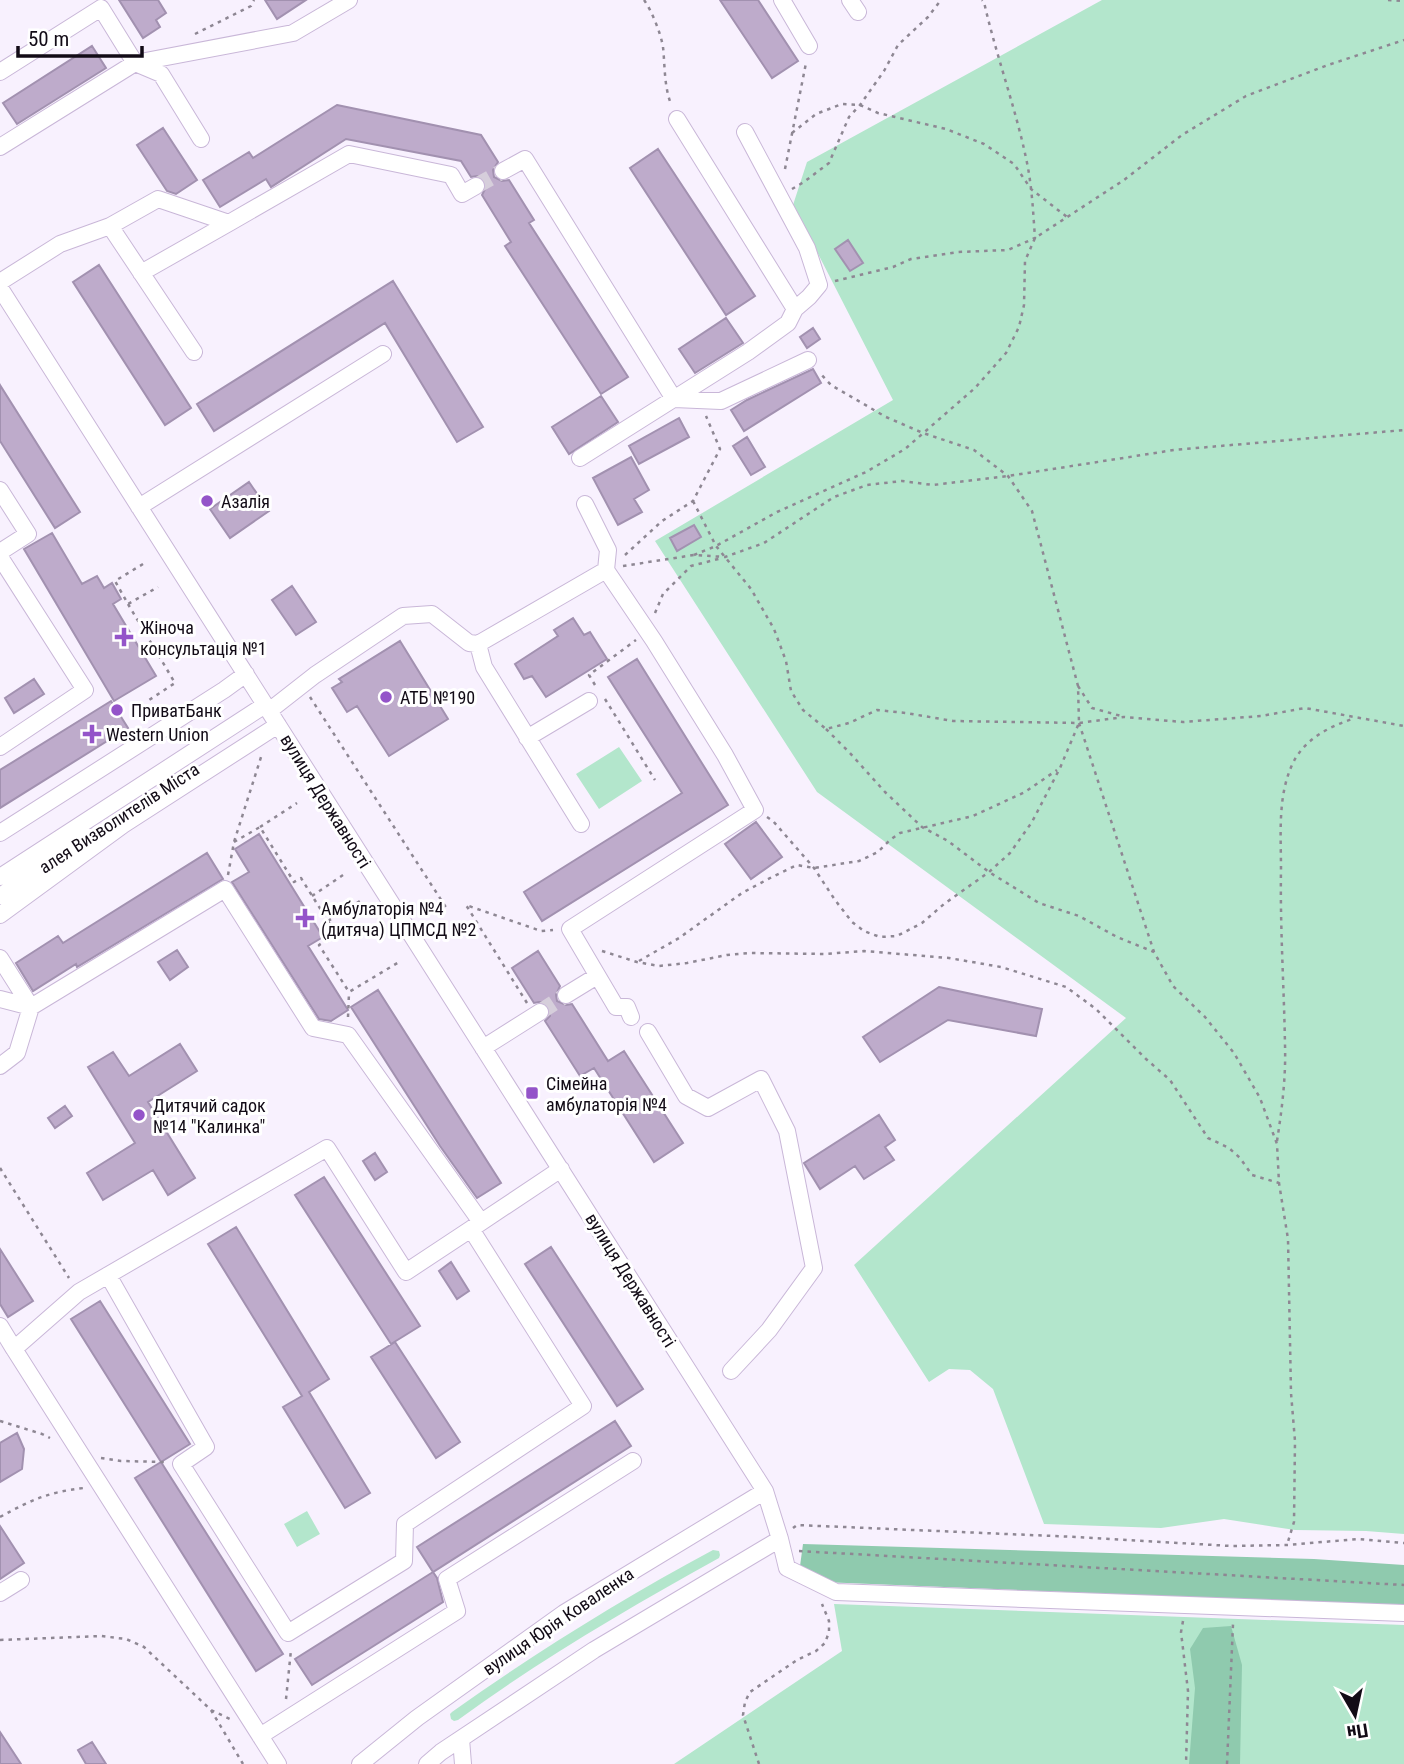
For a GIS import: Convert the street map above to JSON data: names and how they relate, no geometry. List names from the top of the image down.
{
  "streets": {
    "street": ["вулиця Державності", "алея Визволителів Міста", "вулиця Юрія Коваленка"]
  },
  "crossings": [
    ["вулиця Державності", "алея Визволителів Міста"],
    ["вулиця Державності", "вулиця Юрія Коваленка"]
  ],
  "places": {
    "other": [
      "Азалія",
      "АТБ №190",
      "ПриватБанк",
      "Дитячий садок №14 \"Калинка\""
    ],
    "health": ["Жіноча консультація №1", "Western Union", "Амбулаторія №4 (дитяча) ЦПМСД №2"],
    "transit": ["Сімейна амбулаторія №4"]
  },
  "scale_bar": "50 m",
  "north": "bottom"
}
